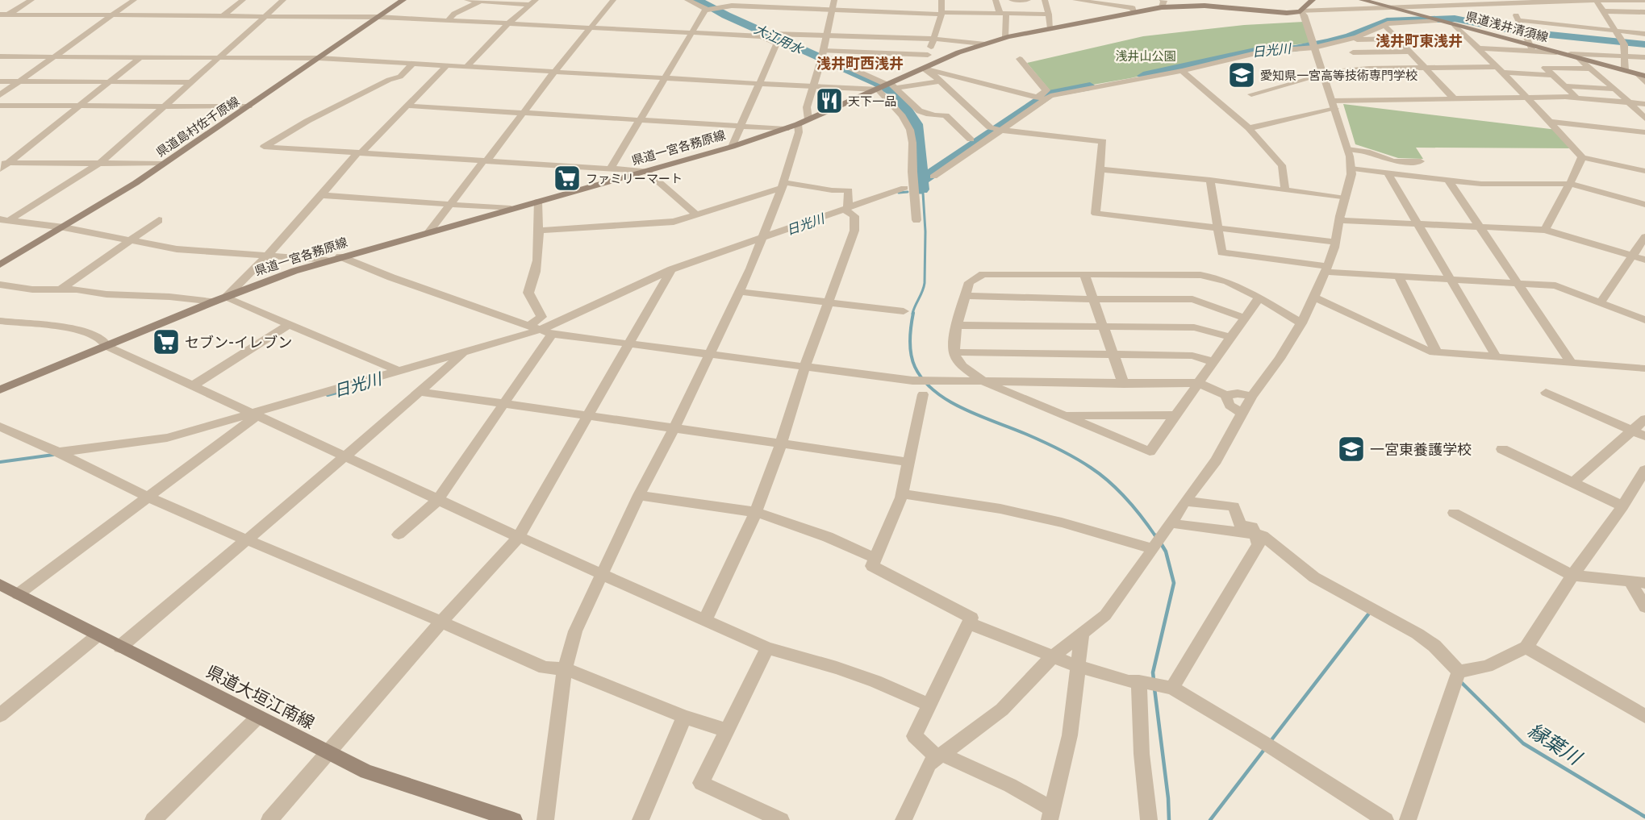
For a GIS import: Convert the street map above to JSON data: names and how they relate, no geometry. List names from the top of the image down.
{
  "streets": {
    "main road": [
      "県道浅井清須線",
      "県道島村佐千原線",
      "県道一宮各務原線",
      "県道大垣江南線"
    ]
  },
  "districts": ["浅井町東浅井", "浅井町西浅井"],
  "water": ["大江用水", "日光川", "縁葉川"],
  "parks": ["浅井山公園"],
  "places": {
    "school or university": ["愛知県一宮高等技術専門学校", "一宮東養護学校"],
    "restaurant": ["天下一品"],
    "supermarket": ["ファミリーマート", "セブン-イレブン"]
  }
}
